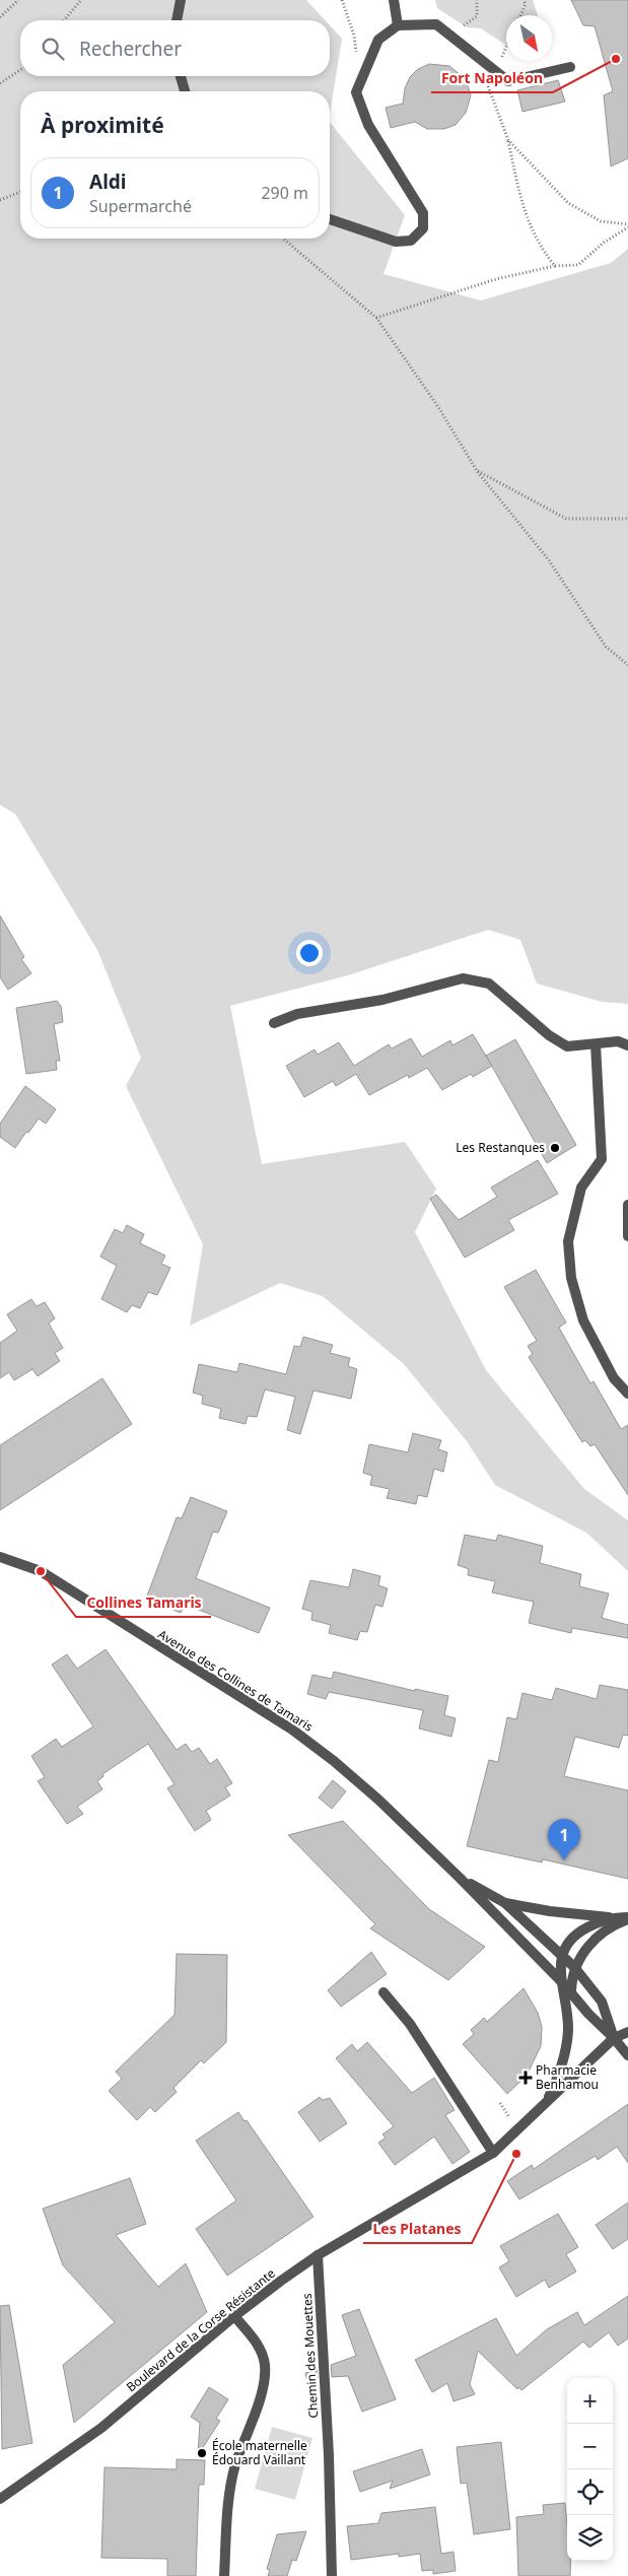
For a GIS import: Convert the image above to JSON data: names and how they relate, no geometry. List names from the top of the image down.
{
  "streets": {
    "street": ["Avenue des Collines de Tamaris", "Boulevard de la Corse Résistante", "Chemin des Mouettes"]
  },
  "crossings": [
    ["Avenue des Collines de Tamaris", "Boulevard de la Corse Résistante"],
    ["Boulevard de la Corse Résistante", "Chemin des Mouettes"]
  ],
  "places": {
    "other": [
      "Fort Napoléon",
      "Les Restanques",
      "Collines Tamaris",
      "Les Platanes",
      "École maternelle Édouard Vaillant"
    ],
    "health": ["Pharmacie Benhamou"]
  },
  "north": "bottom right",
  "page": {
    "search": "Rechercher",
    "heading": "À proximité",
    "list": [
      {
        "mark": "1",
        "name": "Aldi",
        "note": "Supermarché",
        "value": "290 m"
      }
    ],
    "pins": "1",
    "map_buttons": ["+", "−"]
  }
}
